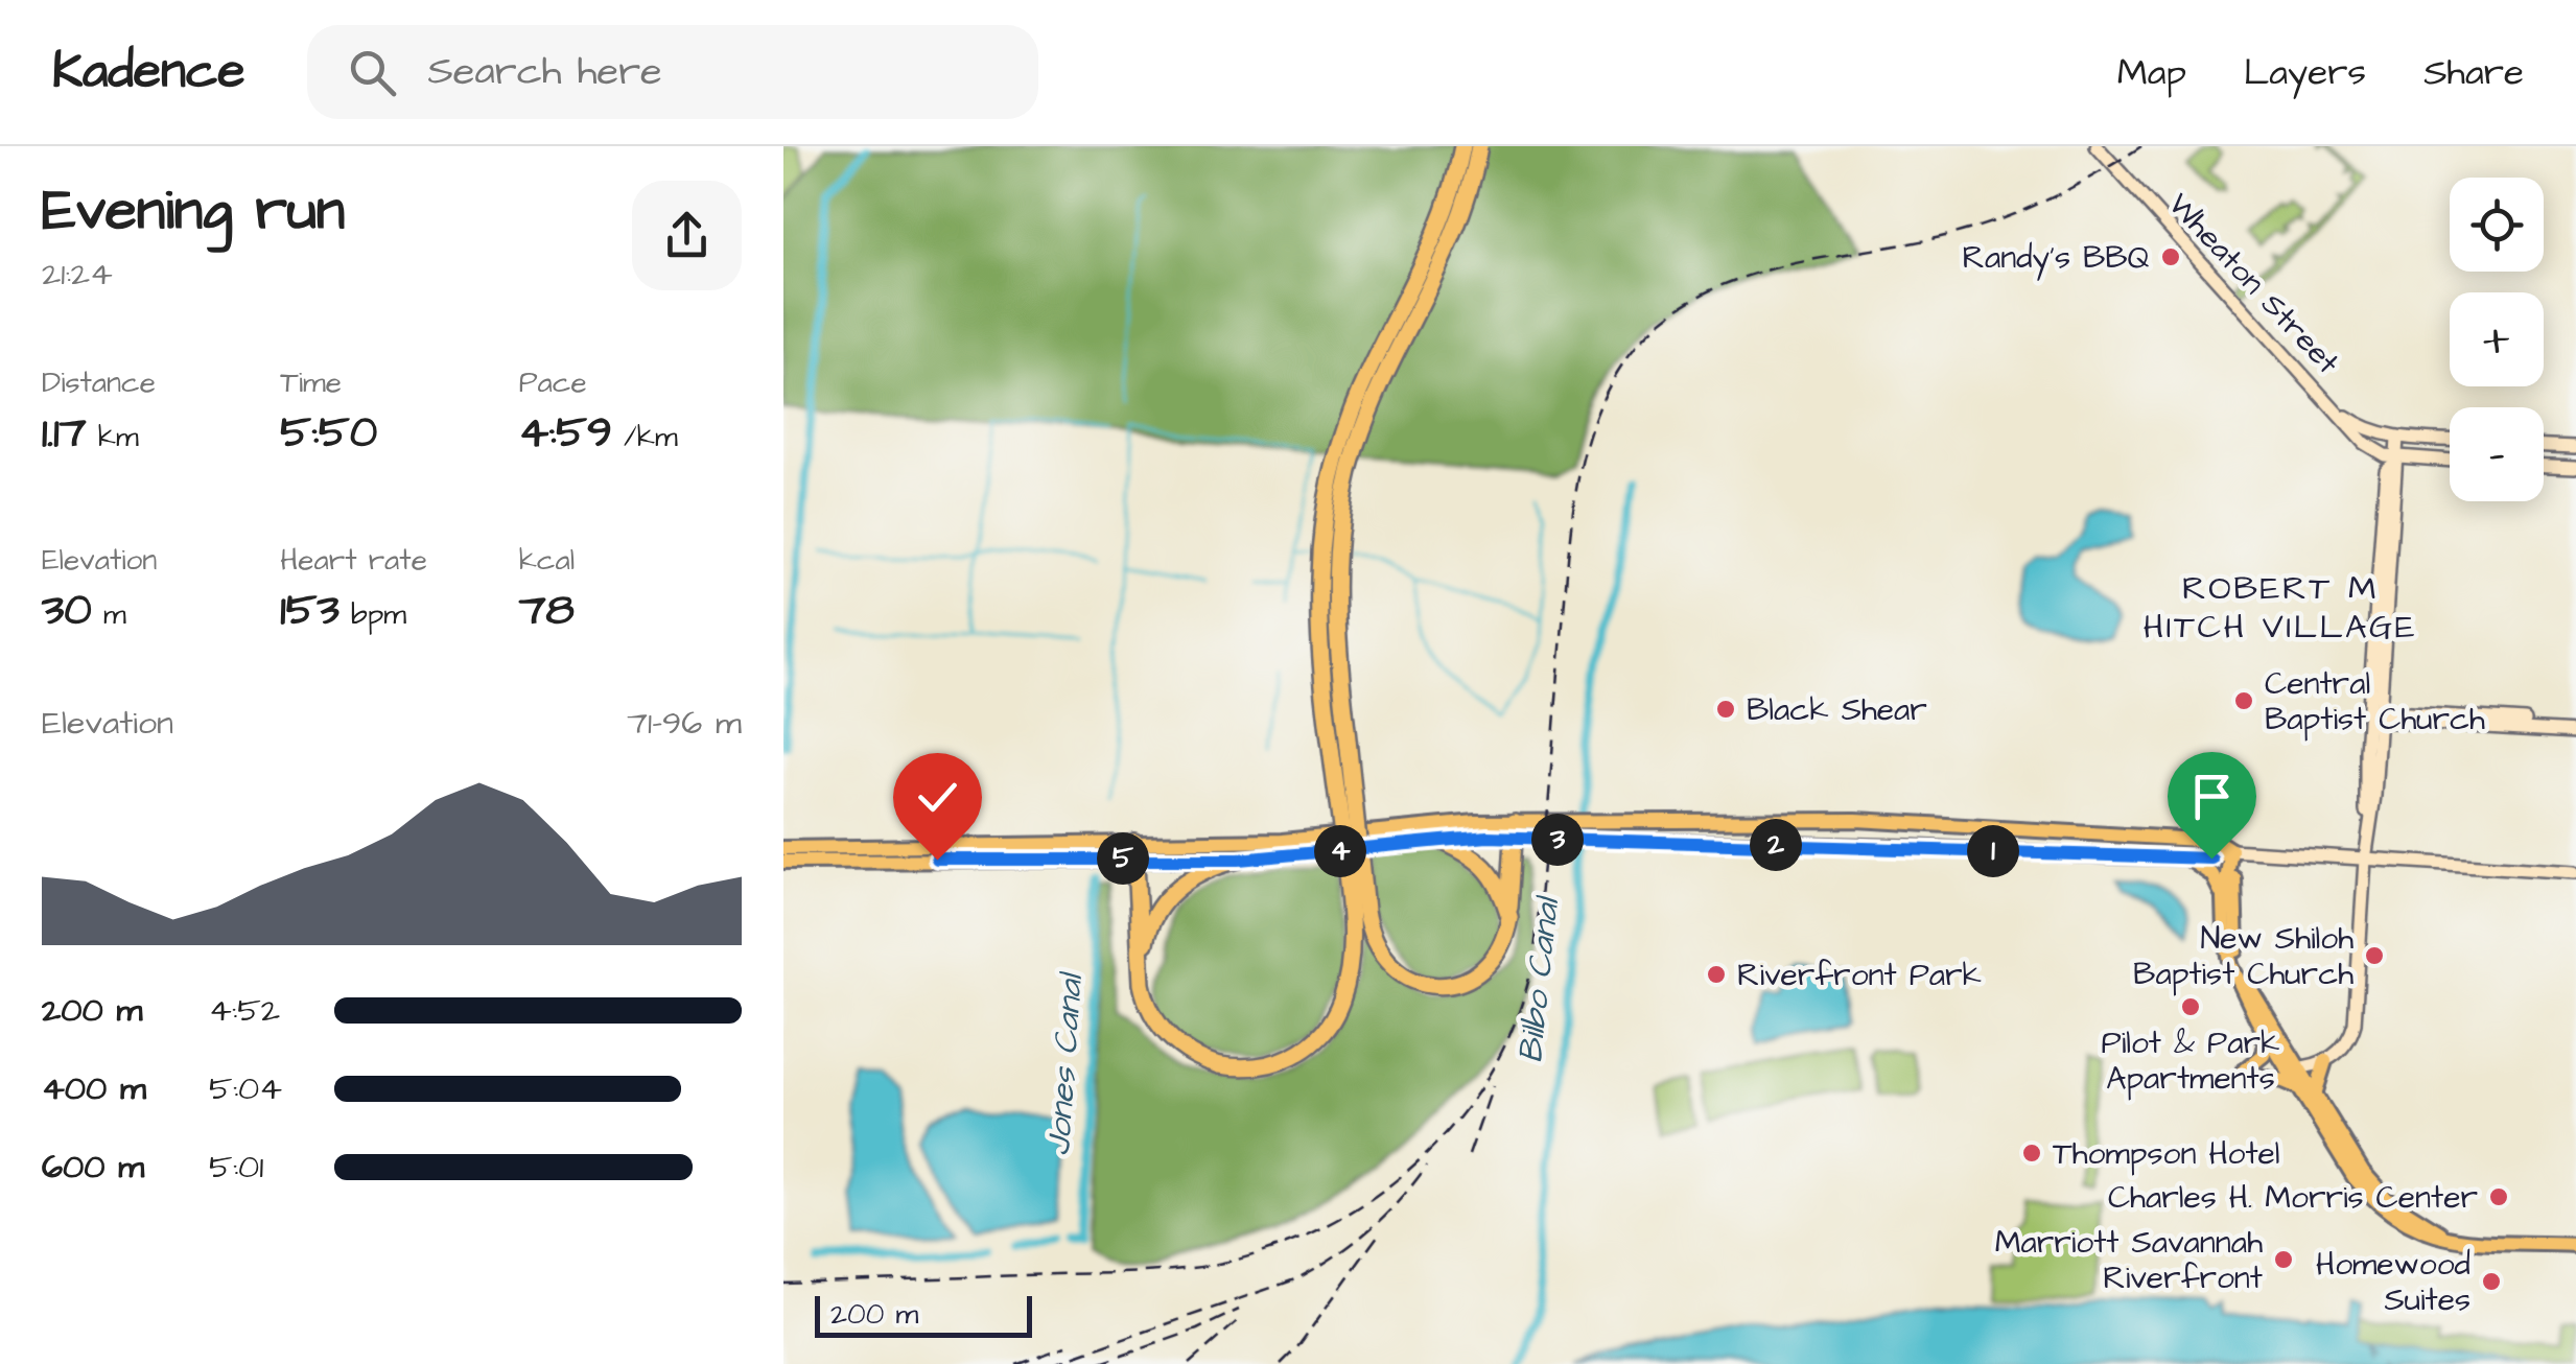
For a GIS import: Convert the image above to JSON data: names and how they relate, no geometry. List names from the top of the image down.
{
  "streets": {
    "main road": ["Wheaton Street"]
  },
  "districts": ["ROBERT M HITCH VILLAGE"],
  "water": ["Bilbo Canal", "Jones Canal"],
  "places": [
    "Randy's BBQ",
    "Central Baptist Church",
    "Black Shear",
    "New Shiloh Baptist Church",
    "Riverfront Park",
    "Pilot & Park Apartments",
    "Thompson Hotel",
    "Charles H. Morris Center",
    "Marriott Savannah Riverfront",
    "Homewood Suites"
  ],
  "scale_bar": "200 m",
  "page": {
    "header": "Kadence",
    "search": "Search here",
    "nav": ["Map", "Layers", "Share"],
    "heading": ["Evening run", "21:24"],
    "map_buttons": ["+", "−"],
    "stats": [
      ["Distance", "1.17 km"],
      ["Time", "5:50"],
      ["Pace", "4:59 /km"],
      ["Elevation", "30 m"],
      ["Heart rate", "153 bpm"],
      ["kcal", "78"]
    ],
    "chart": ["Elevation", "71–96 m"],
    "pins": [
      "3",
      "2",
      "1",
      "4",
      "5"
    ],
    "list": [
      {
        "name": "200 m",
        "note": "4:52"
      },
      {
        "name": "400 m",
        "note": "5:04"
      },
      {
        "name": "600 m",
        "note": "5:01"
      }
    ],
    "scale": "200 m"
  }
}
